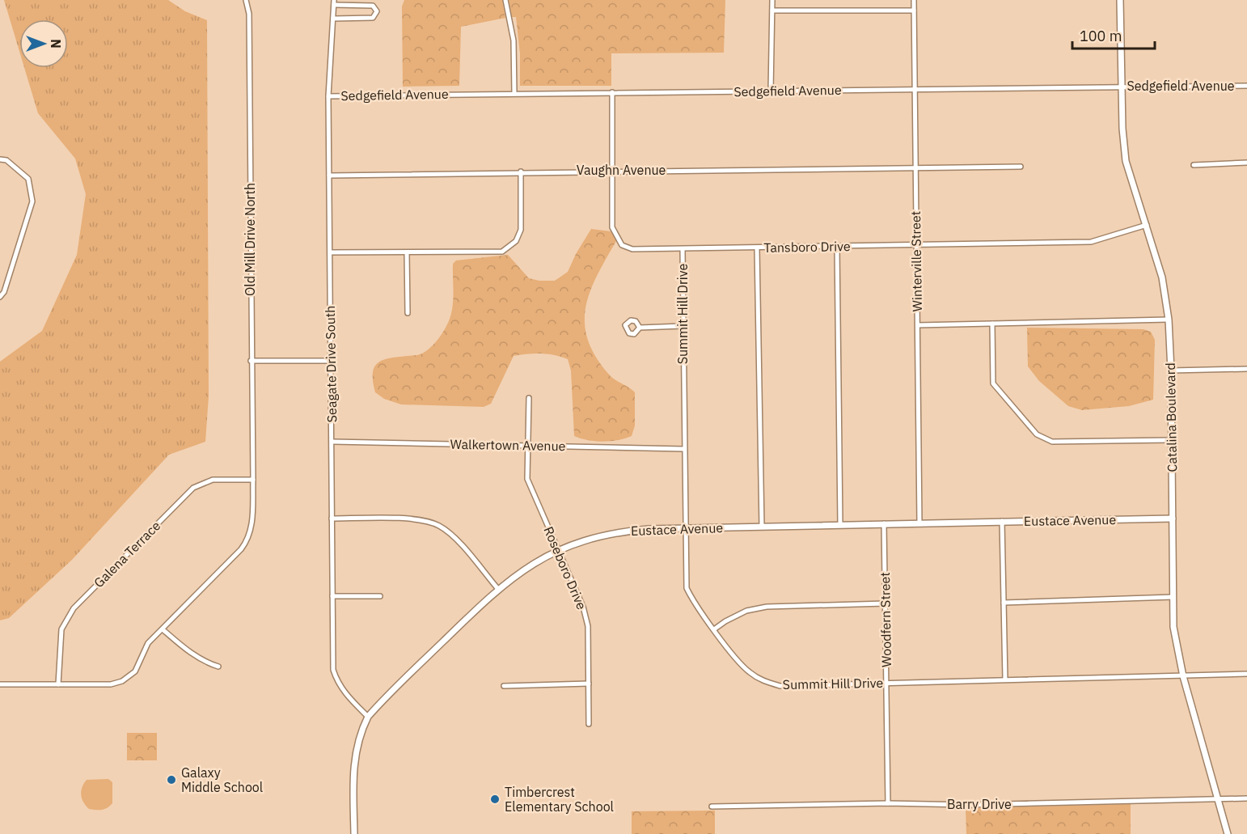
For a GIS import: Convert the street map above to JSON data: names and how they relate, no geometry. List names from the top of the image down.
{
  "streets": {
    "street": [
      "Sedgefield Avenue",
      "Vaughn Avenue",
      "Old Mill Drive North",
      "Tansboro Drive",
      "Winterville Street",
      "Summit Hill Drive",
      "Seagate Drive South",
      "Catalina Boulevard",
      "Walkertown Avenue",
      "Eustace Avenue",
      "Galena Terrace",
      "Roseboro Drive",
      "Woodfern Street",
      "Barry Drive"
    ]
  },
  "crossings": [
    ["Sedgefield Avenue", "Tansboro Drive"],
    ["Sedgefield Avenue", "Winterville Street"],
    ["Sedgefield Avenue", "Seagate Drive South"],
    ["Sedgefield Avenue", "Catalina Boulevard"],
    ["Vaughn Avenue", "Tansboro Drive"],
    ["Vaughn Avenue", "Winterville Street"],
    ["Vaughn Avenue", "Seagate Drive South"],
    ["Old Mill Drive North", "Galena Terrace"],
    ["Tansboro Drive", "Winterville Street"],
    ["Tansboro Drive", "Summit Hill Drive"],
    ["Tansboro Drive", "Catalina Boulevard"],
    ["Winterville Street", "Eustace Avenue"],
    ["Summit Hill Drive", "Catalina Boulevard"],
    ["Summit Hill Drive", "Walkertown Avenue"],
    ["Summit Hill Drive", "Eustace Avenue"],
    ["Summit Hill Drive", "Woodfern Street"],
    ["Seagate Drive South", "Walkertown Avenue"],
    ["Seagate Drive South", "Eustace Avenue"],
    ["Catalina Boulevard", "Eustace Avenue"],
    ["Catalina Boulevard", "Barry Drive"],
    ["Walkertown Avenue", "Roseboro Drive"],
    ["Eustace Avenue", "Roseboro Drive"],
    ["Eustace Avenue", "Woodfern Street"],
    ["Woodfern Street", "Barry Drive"]
  ],
  "places": ["Galaxy Middle School", "Timbercrest Elementary School"],
  "scale_bar": "100 m",
  "north": "right"
}
